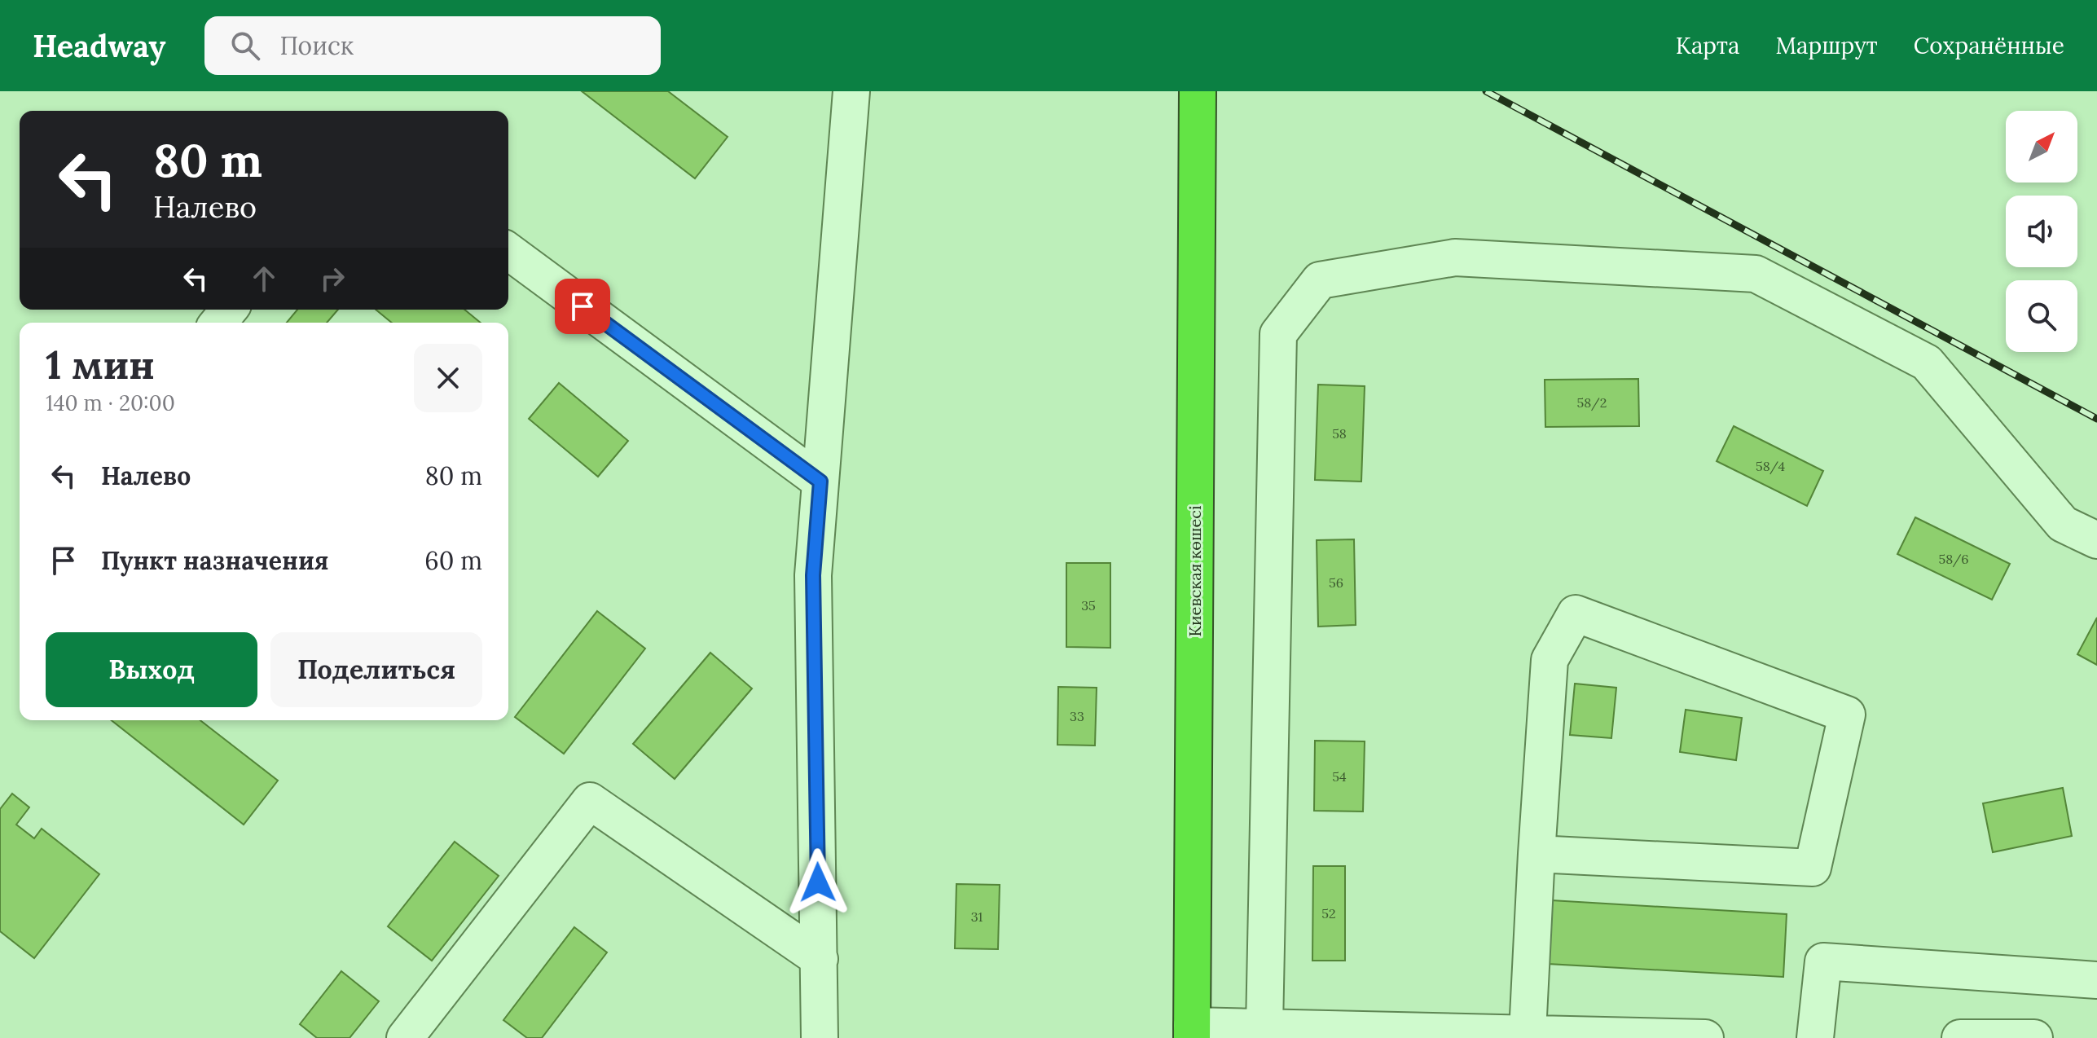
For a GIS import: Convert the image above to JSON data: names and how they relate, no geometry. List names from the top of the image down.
{
  "streets": {
    "highway": ["Киевская көшесі"]
  },
  "house_numbers": [
    "58/2",
    "58",
    "58/4",
    "58/6",
    "56",
    "35",
    "33",
    "54",
    "52",
    "31"
  ],
  "north": "top right",
  "page": {
    "header": "Headway",
    "search": "Поиск",
    "nav": ["Карта", "Маршрут", "Сохранённые"],
    "turn": ["80 m", "Налево"],
    "heading": ["1 мин", "140 m · 20:00"],
    "list": [
      {
        "name": "Налево",
        "value": "80 m"
      },
      {
        "name": "Пункт назначения",
        "value": "60 m"
      }
    ],
    "buttons": ["Выход", "Поделиться"]
  }
}
